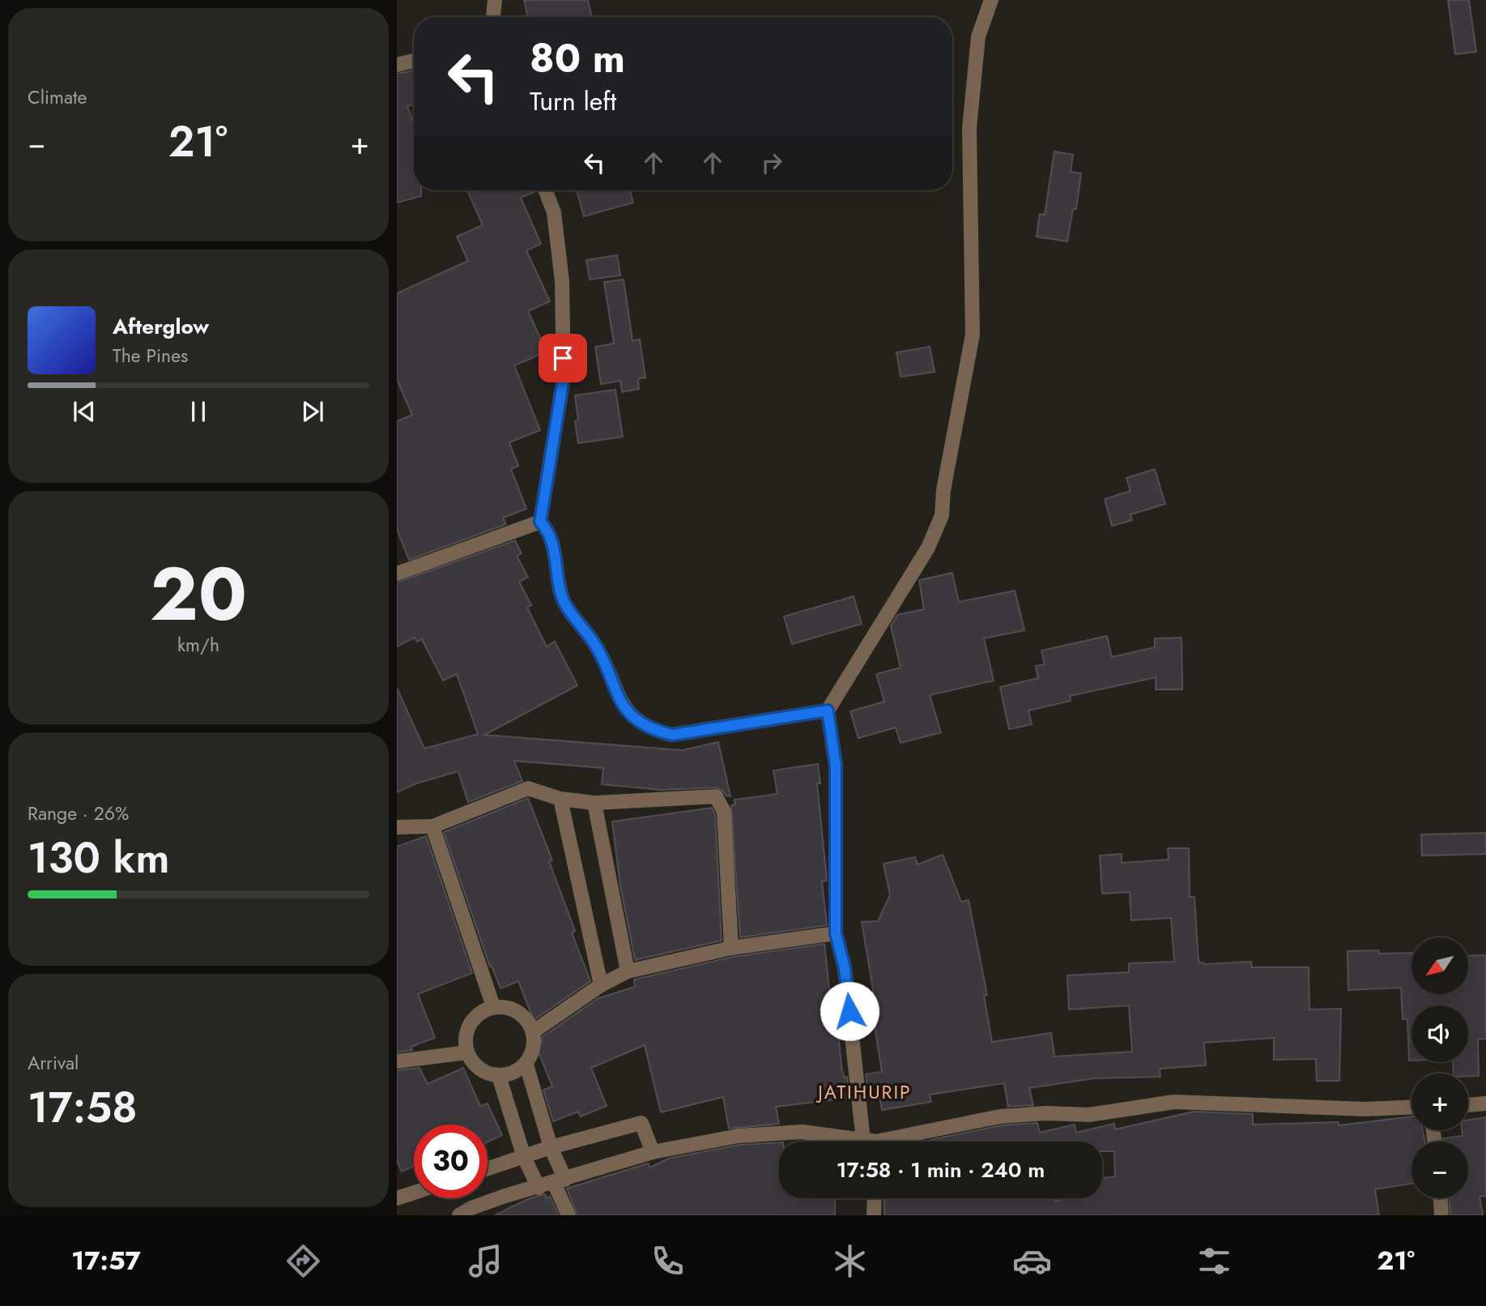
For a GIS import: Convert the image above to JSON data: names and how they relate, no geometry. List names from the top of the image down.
{
  "districts": ["JATIHURIP"],
  "north": "bottom left",
  "page": {
    "tile": [
      "Climate",
      ["20", "km/h"],
      ["Range · 26%", "130 km"],
      ["Arrival", "17:58"]
    ],
    "turn": ["80 m", "Turn left"],
    "heat": ["−", "21°", "+"],
    "song": ["Afterglow", "The Pines"],
    "map_buttons": ["+", "−"],
    "limit": "30",
    "trip": "17:58 · 1 min · 240 m",
    "tabs": ["17:57", "21°"]
  }
}
